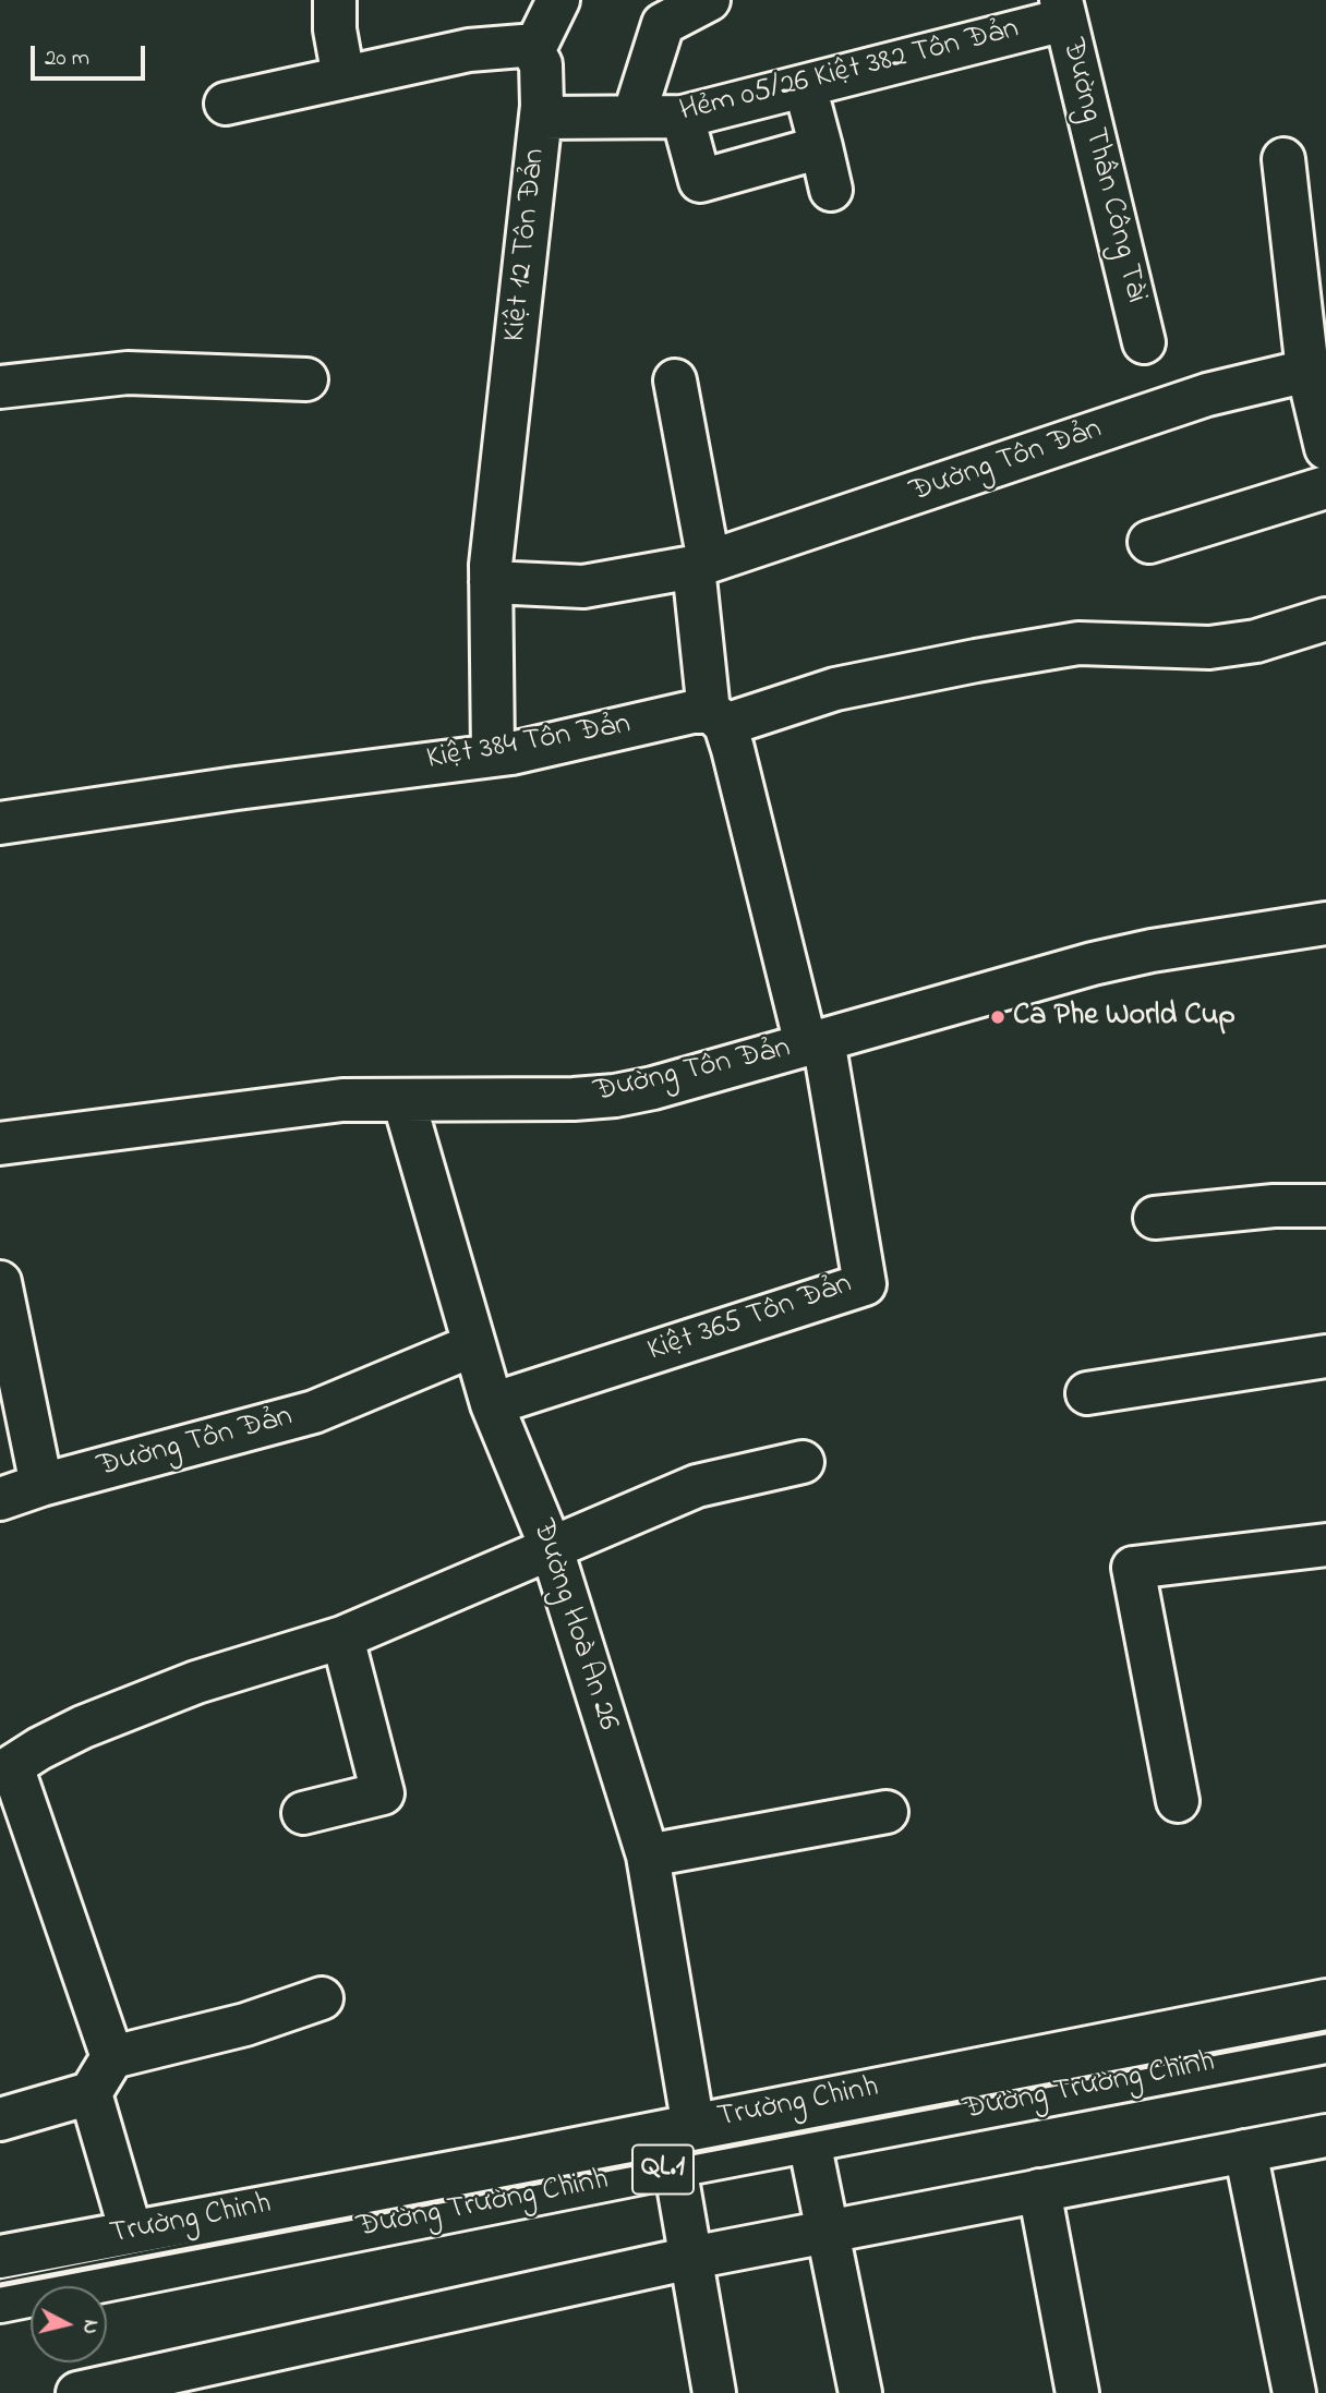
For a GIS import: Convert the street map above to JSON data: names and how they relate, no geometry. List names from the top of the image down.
{
  "streets": {
    "main road": [
      "Hẻm 05/26 Kiệt 382 Tôn Đản",
      "Đường Thân Công Tài",
      "Kiệt 12 Tôn Đản",
      "Đường Tôn Đản",
      "Kiệt 384 Tôn Đản",
      "Kiệt 365 Tôn Đản",
      "Đường Hoà An 26",
      "Đường Trường Chinh",
      "Trường Chinh",
      "QL.1"
    ]
  },
  "crossings": [
    ["Hẻm 05/26 Kiệt 382 Tôn Đản", "Đường Thân Công Tài"],
    ["Hẻm 05/26 Kiệt 382 Tôn Đản", "Kiệt 12 Tôn Đản"],
    ["Kiệt 12 Tôn Đản", "Đường Tôn Đản"],
    ["Kiệt 12 Tôn Đản", "Kiệt 384 Tôn Đản"],
    ["Đường Tôn Đản", "Kiệt 365 Tôn Đản"],
    ["Đường Tôn Đản", "Đường Hoà An 26"],
    ["Kiệt 365 Tôn Đản", "Đường Hoà An 26"],
    ["Đường Hoà An 26", "Đường Trường Chinh"],
    ["Đường Hoà An 26", "Trường Chinh"],
    ["Đường Trường Chinh", "Trường Chinh"]
  ],
  "places": ["Ca Phe World Cup"],
  "scale_bar": "20 m",
  "north": "right"
}
